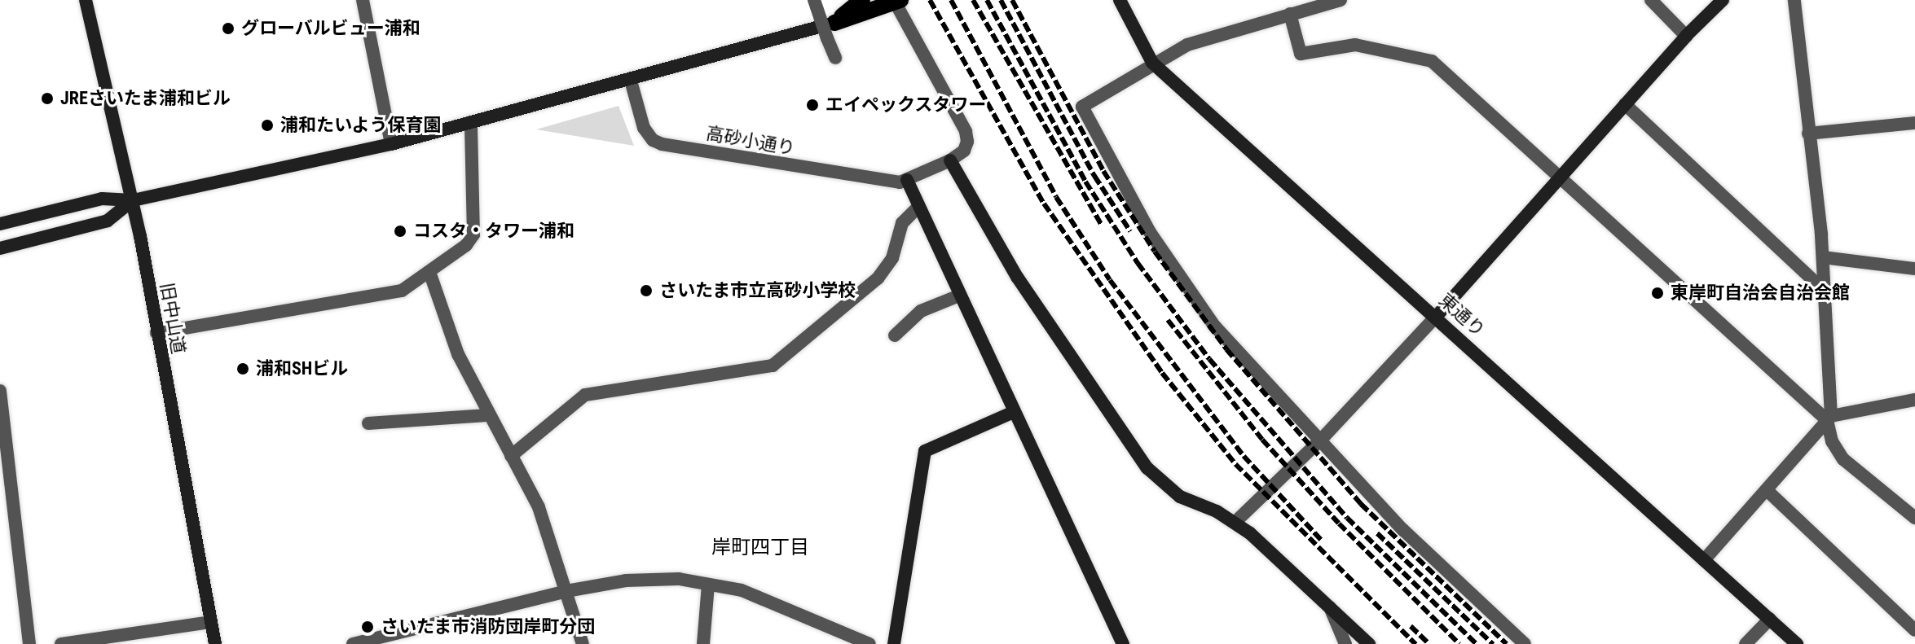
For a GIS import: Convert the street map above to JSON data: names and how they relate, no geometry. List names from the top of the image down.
{
  "streets": {
    "street": ["高砂小通り", "東通り", "旧中山道"]
  },
  "districts": ["岸町四丁目"],
  "places": [
    "グローバルビュー浦和",
    "JREさいたま浦和ビル",
    "エイペックスタワー",
    "浦和たいよう保育園",
    "コスタ・タワー浦和",
    "さいたま市立高砂小学校",
    "東岸町自治会自治会館",
    "浦和SHビル",
    "さいたま市消防団岸町分団"
  ]
}
